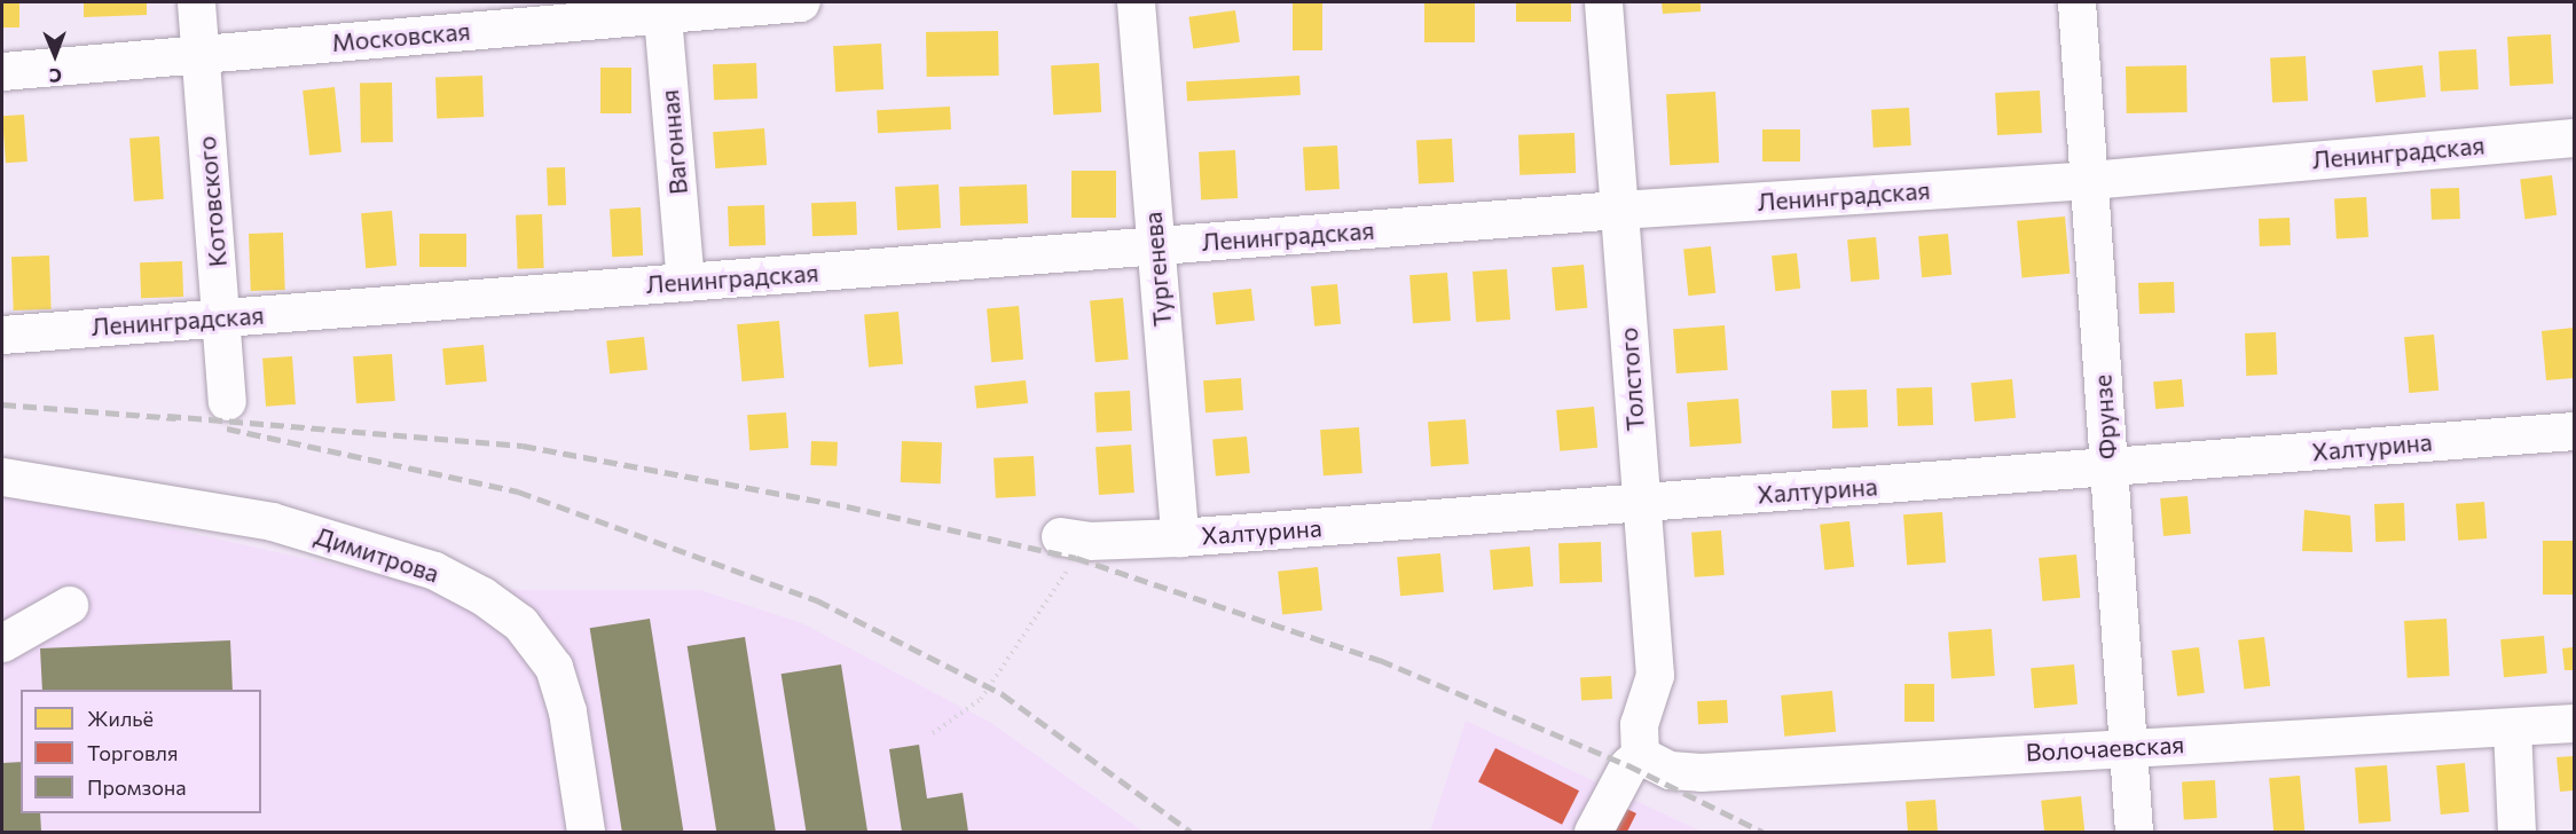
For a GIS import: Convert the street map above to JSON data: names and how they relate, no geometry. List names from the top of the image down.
{
  "streets": {
    "street": [
      "Московская",
      "Вагонная",
      "Ленинградская",
      "Котовского",
      "Тургенева",
      "Толстого",
      "Фрунзе",
      "Халтурина",
      "Димитрова",
      "Волочаевская"
    ]
  },
  "crossings": [
    ["Московская", "Вагонная"],
    ["Московская", "Котовского"],
    ["Вагонная", "Ленинградская"],
    ["Ленинградская", "Котовского"],
    ["Ленинградская", "Тургенева"],
    ["Ленинградская", "Толстого"],
    ["Ленинградская", "Фрунзе"],
    ["Тургенева", "Халтурина"],
    ["Толстого", "Халтурина"],
    ["Толстого", "Волочаевская"],
    ["Фрунзе", "Халтурина"],
    ["Фрунзе", "Волочаевская"]
  ],
  "legend": ["Жильё", "Торговля", "Промзона"],
  "north": "bottom"
}
